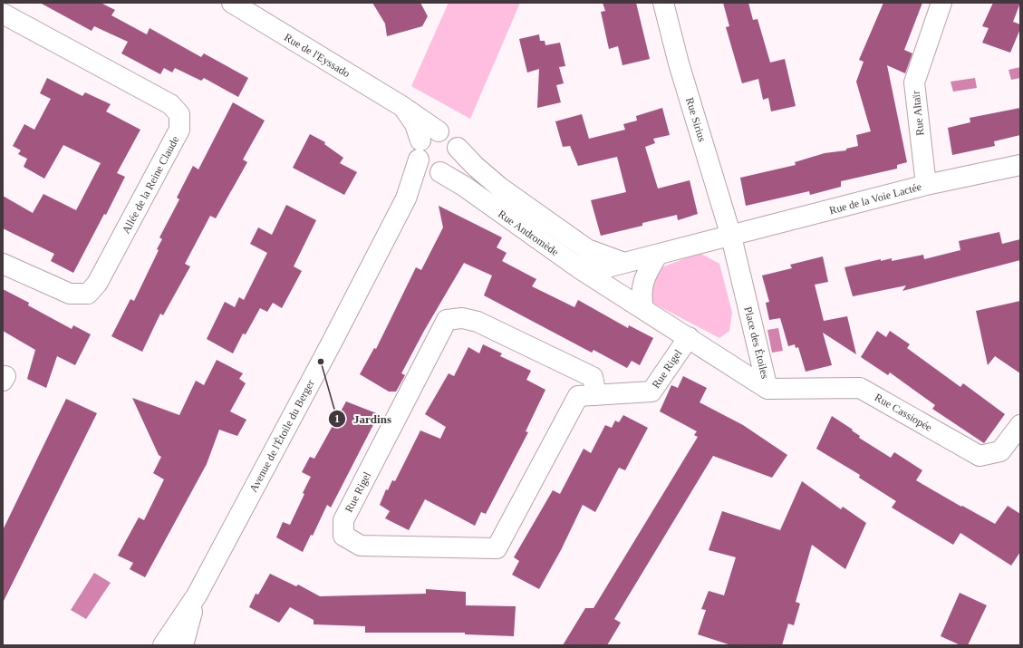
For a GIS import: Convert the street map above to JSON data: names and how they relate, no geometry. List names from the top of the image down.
{
  "streets": {
    "street": [
      "Rue de l'Eyssado",
      "Rue Altaïr",
      "Rue Sirius",
      "Allée de la Reine Claude",
      "Rue de la Voie Lactée",
      "Rue Andromède",
      "Place des Étoiles",
      "Rue Rigel",
      "Rue Cassiopée",
      "Avenue de l'Étoile du Berger"
    ]
  },
  "crossings": [
    ["Rue de l'Eyssado", "Rue Andromède"],
    ["Rue de l'Eyssado", "Avenue de l'Étoile du Berger"],
    ["Rue Altaïr", "Rue de la Voie Lactée"],
    ["Rue Sirius", "Rue de la Voie Lactée"],
    ["Rue Sirius", "Rue Andromède"],
    ["Rue Sirius", "Place des Étoiles"],
    ["Rue de la Voie Lactée", "Rue Andromède"],
    ["Rue de la Voie Lactée", "Place des Étoiles"],
    ["Rue Andromède", "Place des Étoiles"],
    ["Rue Andromède", "Avenue de l'Étoile du Berger"],
    ["Place des Étoiles", "Rue Rigel"],
    ["Place des Étoiles", "Rue Cassiopée"]
  ],
  "places": ["Jardins"]
}
